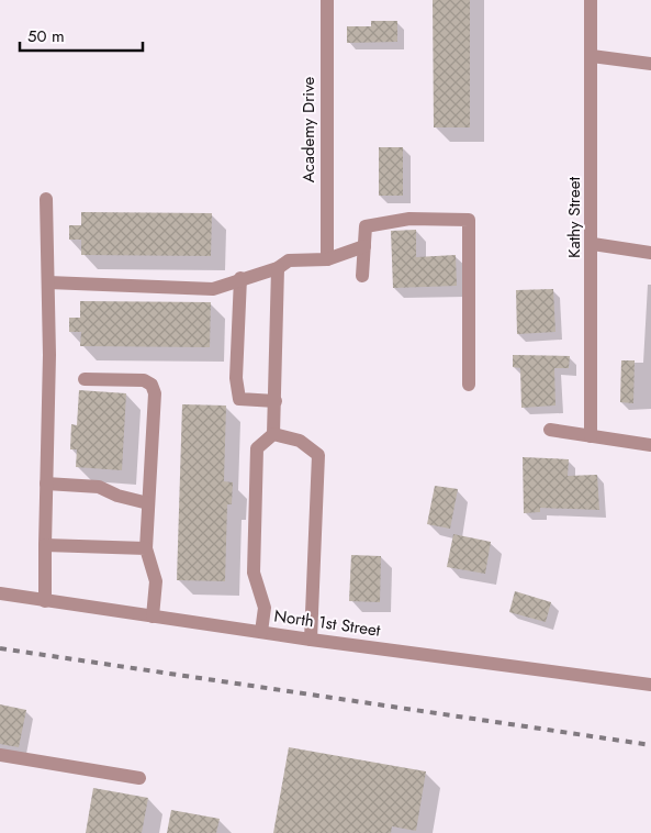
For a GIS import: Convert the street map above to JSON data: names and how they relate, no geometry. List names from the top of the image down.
{
  "streets": {
    "street": ["Academy Drive", "Kathy Street", "North 1st Street"]
  },
  "scale_bar": "50 m"
}
